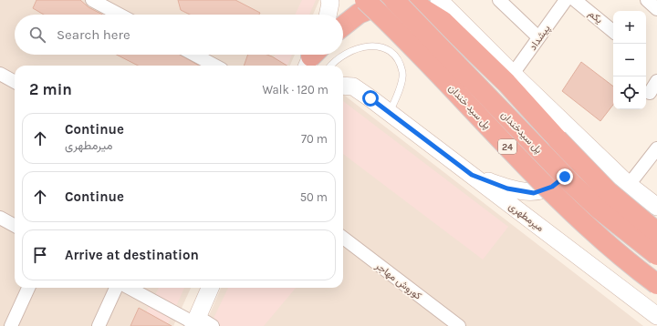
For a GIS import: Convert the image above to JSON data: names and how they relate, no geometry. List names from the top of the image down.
{
  "streets": {
    "highway": ["پل سید خندان", "پل سیدخندان", "24"],
    "main road": ["میرمطهری"],
    "street": ["یکم", "پیشداد", "کوروش مهاجر"]
  },
  "page": {
    "map_buttons": ["+", "−"],
    "search": "Search here",
    "heading": ["2 min", "Walk · 120 m"],
    "list": [
      ["Continue", "میرمطهری", "70 m"],
      ["Continue", "50 m"],
      "Arrive at destination"
    ]
  }
}
